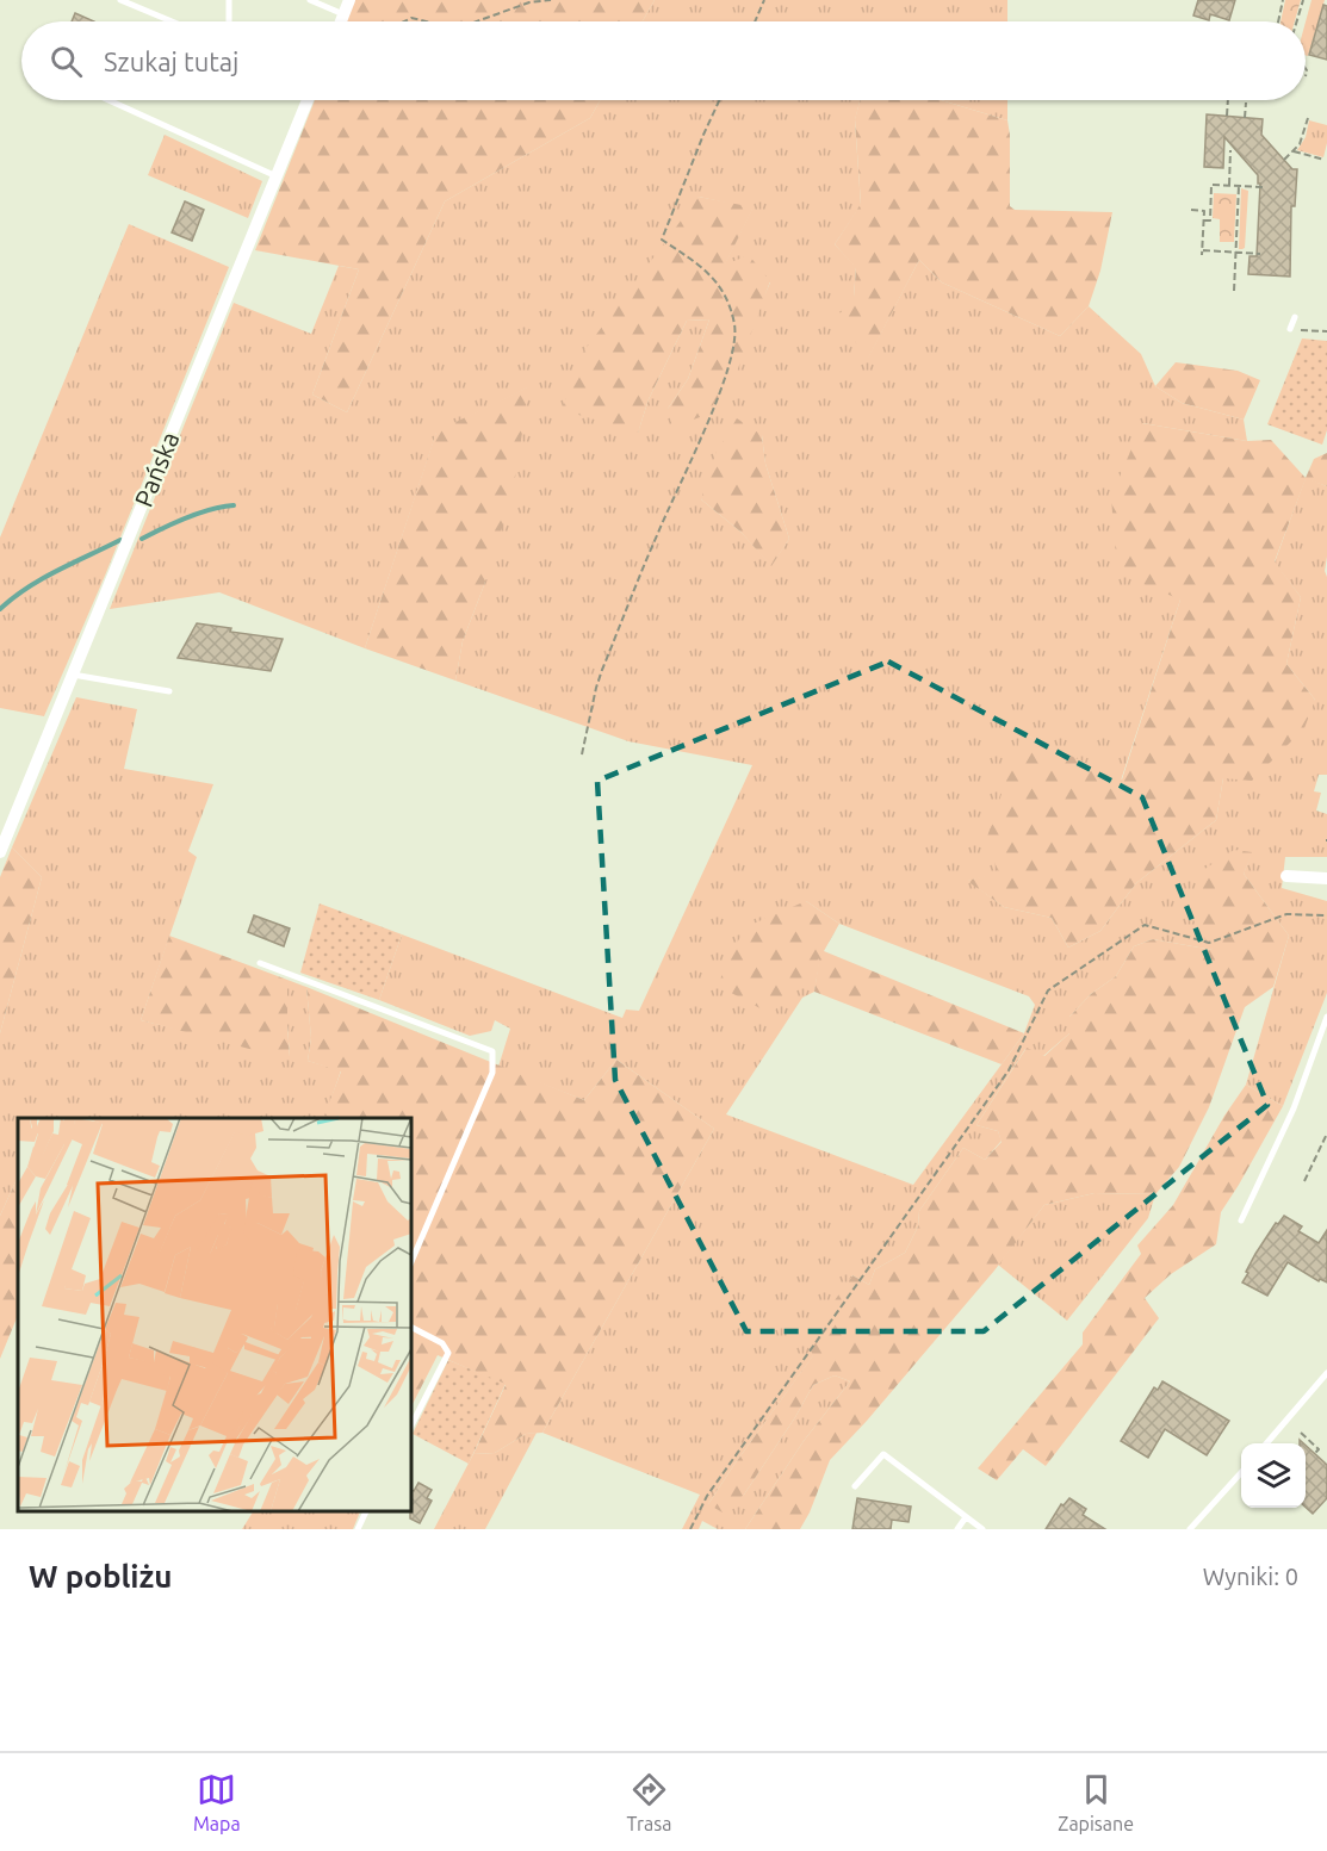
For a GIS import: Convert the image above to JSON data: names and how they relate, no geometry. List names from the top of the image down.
{
  "streets": {
    "street": ["Pańska"]
  },
  "page": {
    "search": "Szukaj tutaj",
    "heading": ["W pobliżu", "Wyniki: 0"],
    "nav": ["Mapa", "Trasa", "Zapisane"]
  }
}
